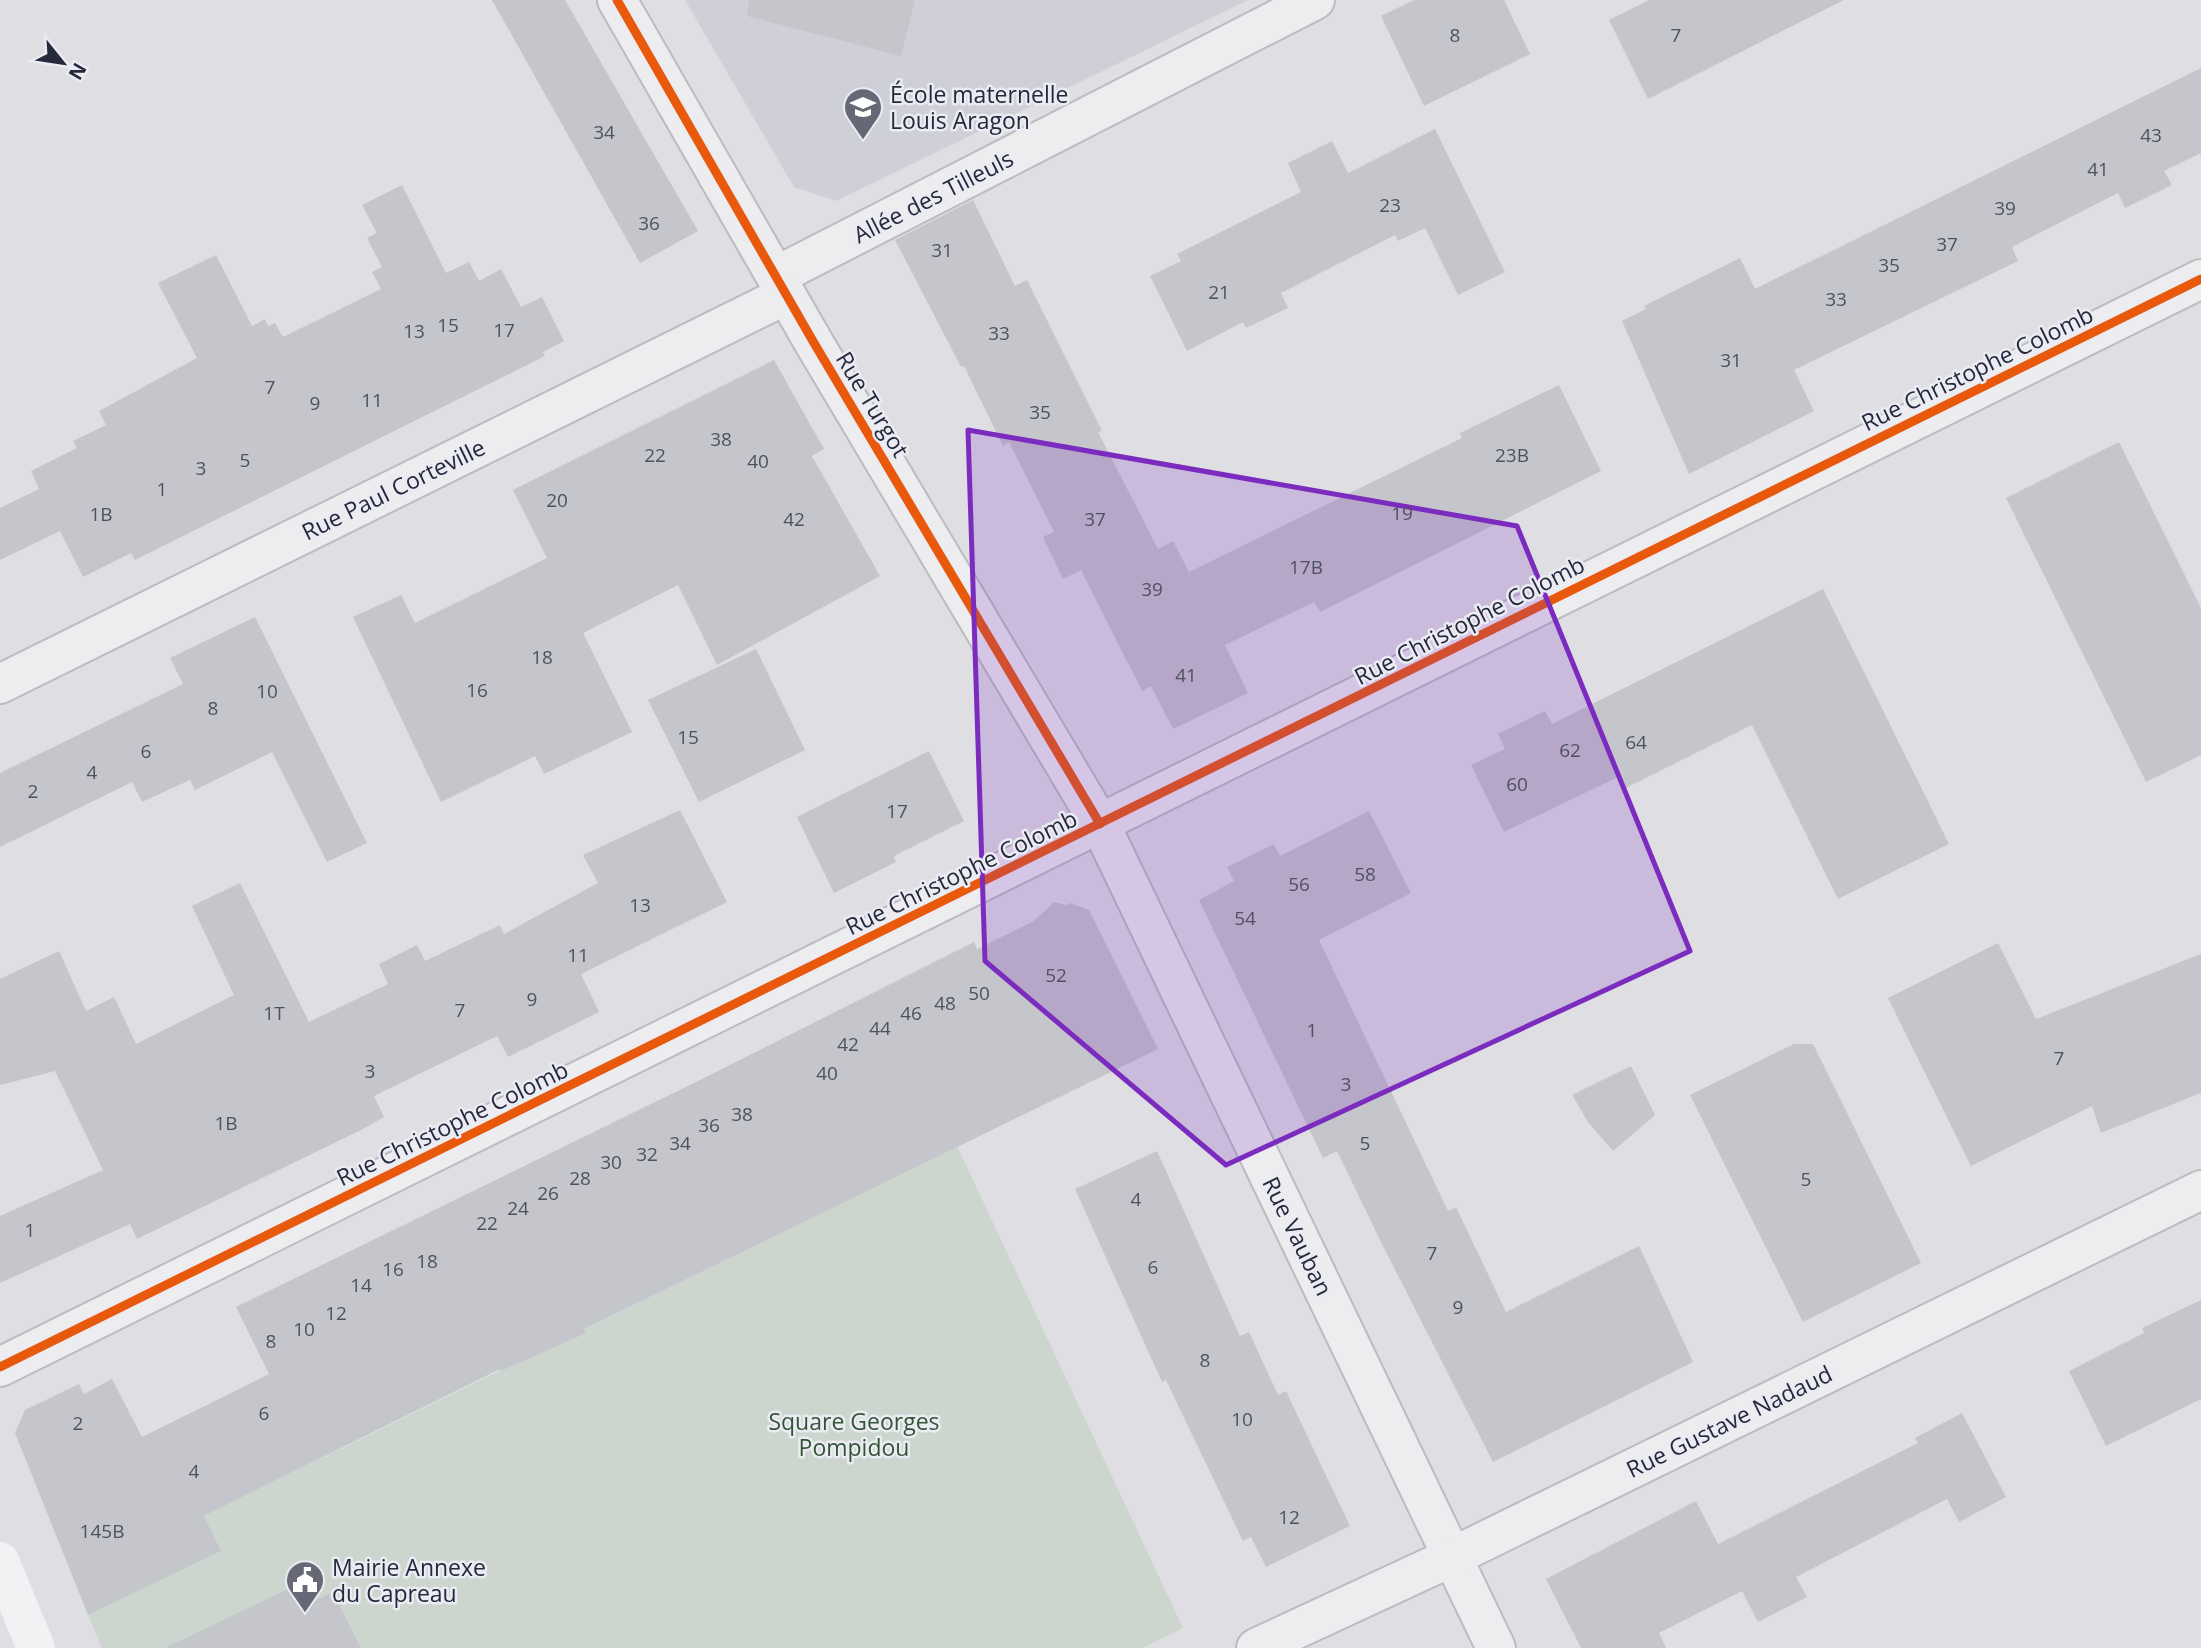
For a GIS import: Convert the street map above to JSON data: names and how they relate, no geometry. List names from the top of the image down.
{
  "streets": {
    "street": [
      "Allée des Tilleuls",
      "Rue Christophe Colomb",
      "Rue Turgot",
      "Rue Paul Corteville",
      "Rue Vauban",
      "Rue Gustave Nadaud"
    ]
  },
  "crossings": [
    ["Allée des Tilleuls", "Rue Turgot"],
    ["Allée des Tilleuls", "Rue Paul Corteville"],
    ["Rue Christophe Colomb", "Rue Turgot"],
    ["Rue Christophe Colomb", "Rue Vauban"],
    ["Rue Turgot", "Rue Paul Corteville"],
    ["Rue Turgot", "Rue Vauban"],
    ["Rue Vauban", "Rue Gustave Nadaud"]
  ],
  "parks": ["Square Georges Pompidou"],
  "places": {
    "school or university": ["École maternelle Louis Aragon"],
    "public building": ["Mairie Annexe du Capreau"]
  },
  "house_numbers": [
    "8",
    "7",
    "34",
    "43",
    "41",
    "23",
    "39",
    "36",
    "37",
    "31",
    "35",
    "21",
    "33",
    "15",
    "17",
    "13",
    "33",
    "31",
    "7",
    "11",
    "9",
    "35",
    "38",
    "22",
    "23B",
    "5",
    "40",
    "3",
    "1",
    "20",
    "19",
    "1B",
    "42",
    "37",
    "17B",
    "39",
    "18",
    "41",
    "16",
    "10",
    "8",
    "15",
    "64",
    "62",
    "6",
    "4",
    "60",
    "2",
    "17",
    "58",
    "56",
    "13",
    "54",
    "11",
    "52",
    "50",
    "9",
    "48",
    "7",
    "1T",
    "46",
    "44",
    "1",
    "42",
    "7",
    "3",
    "40",
    "3",
    "38",
    "1B",
    "36",
    "34",
    "5",
    "32",
    "30",
    "28",
    "5",
    "26",
    "4",
    "24",
    "22",
    "1",
    "7",
    "18",
    "6",
    "16",
    "14",
    "9",
    "12",
    "10",
    "8",
    "8",
    "6",
    "10",
    "2",
    "4",
    "12",
    "145B"
  ],
  "north": "bottom right"
}
